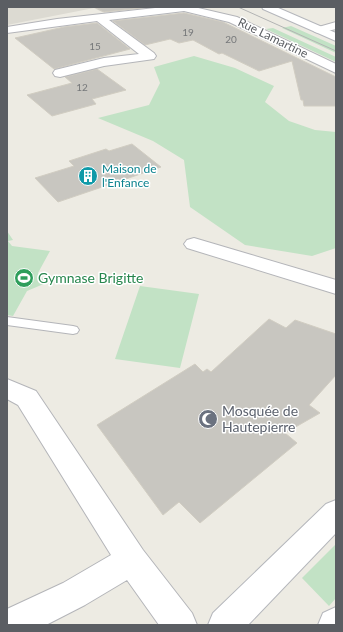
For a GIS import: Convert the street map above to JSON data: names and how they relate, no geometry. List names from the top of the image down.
{
  "streets": {
    "street": ["Rue Lamartine"]
  },
  "places": {
    "building": ["Maison de l'Enfance"],
    "sports": ["Gymnase Brigitte"],
    "mosque": ["Mosquée de Hautepierre"]
  },
  "house_numbers": [
    "19",
    "20",
    "15",
    "12"
  ]
}
